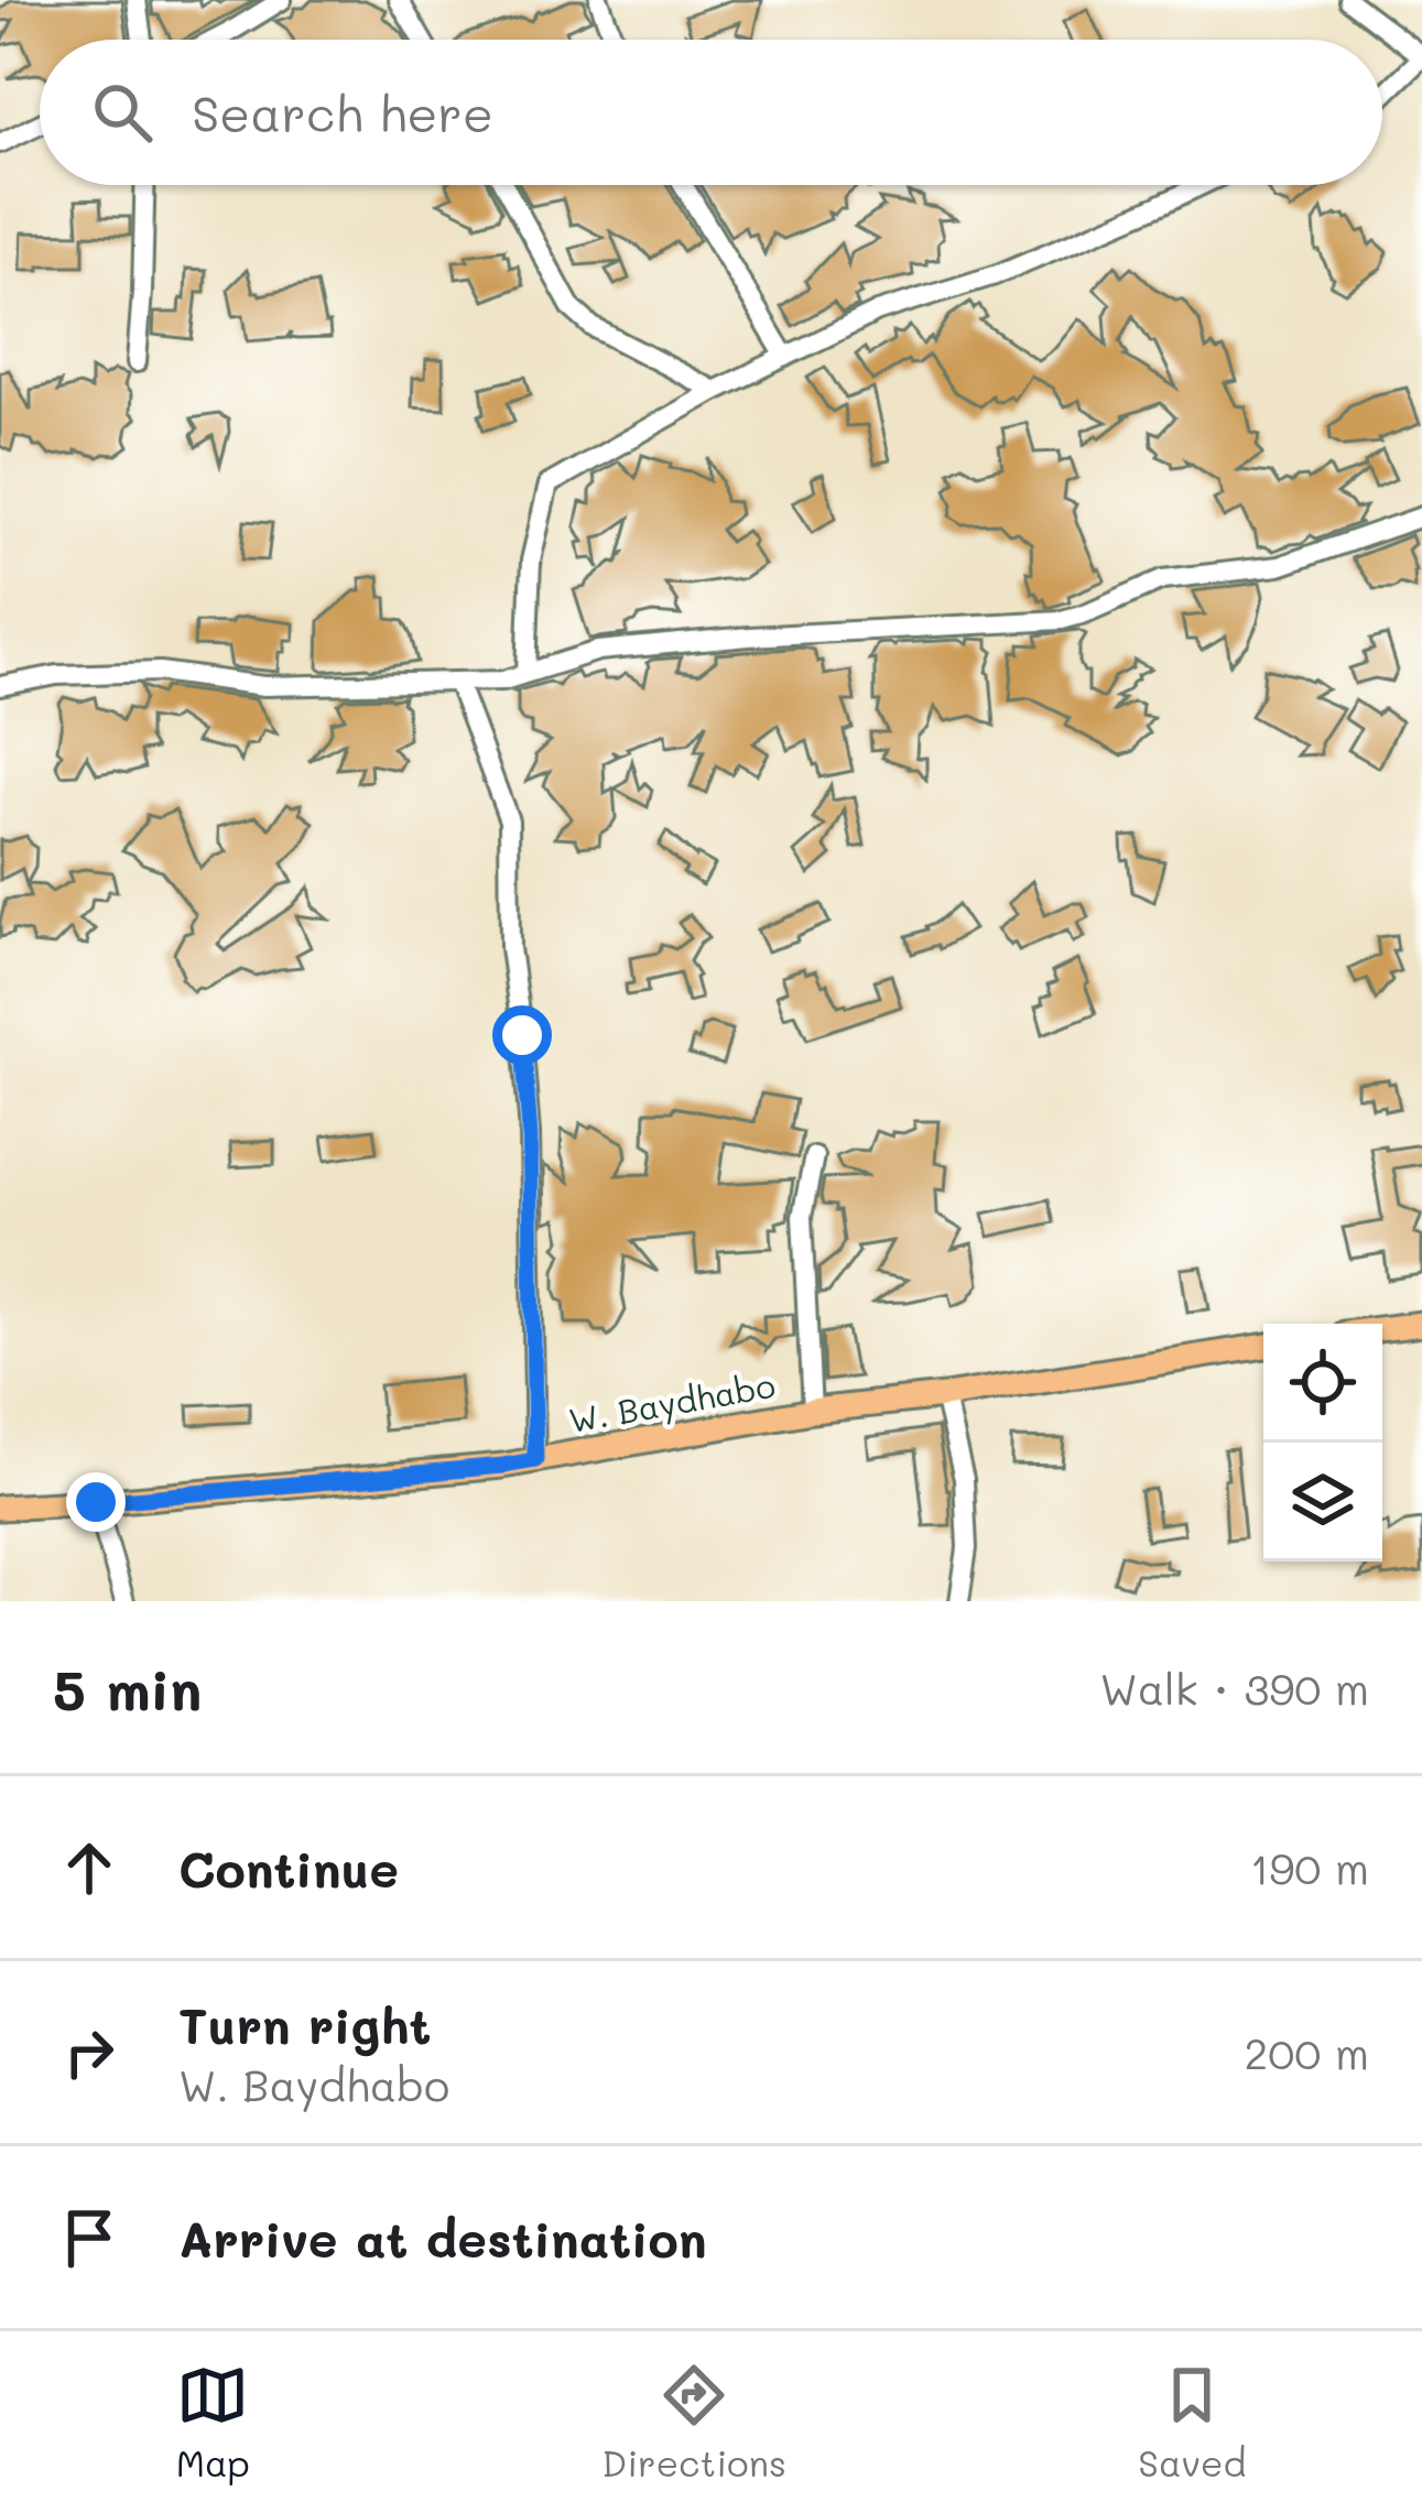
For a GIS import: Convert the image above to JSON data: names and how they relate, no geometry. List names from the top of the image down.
{
  "streets": {
    "main road": ["W. Baydhabo"]
  },
  "page": {
    "search": "Search here",
    "heading": ["5 min", "Walk · 390 m"],
    "list": [
      ["Continue", "190 m"],
      ["Turn right", "W. Baydhabo", "200 m"],
      "Arrive at destination"
    ],
    "nav": ["Map", "Directions", "Saved"]
  }
}
